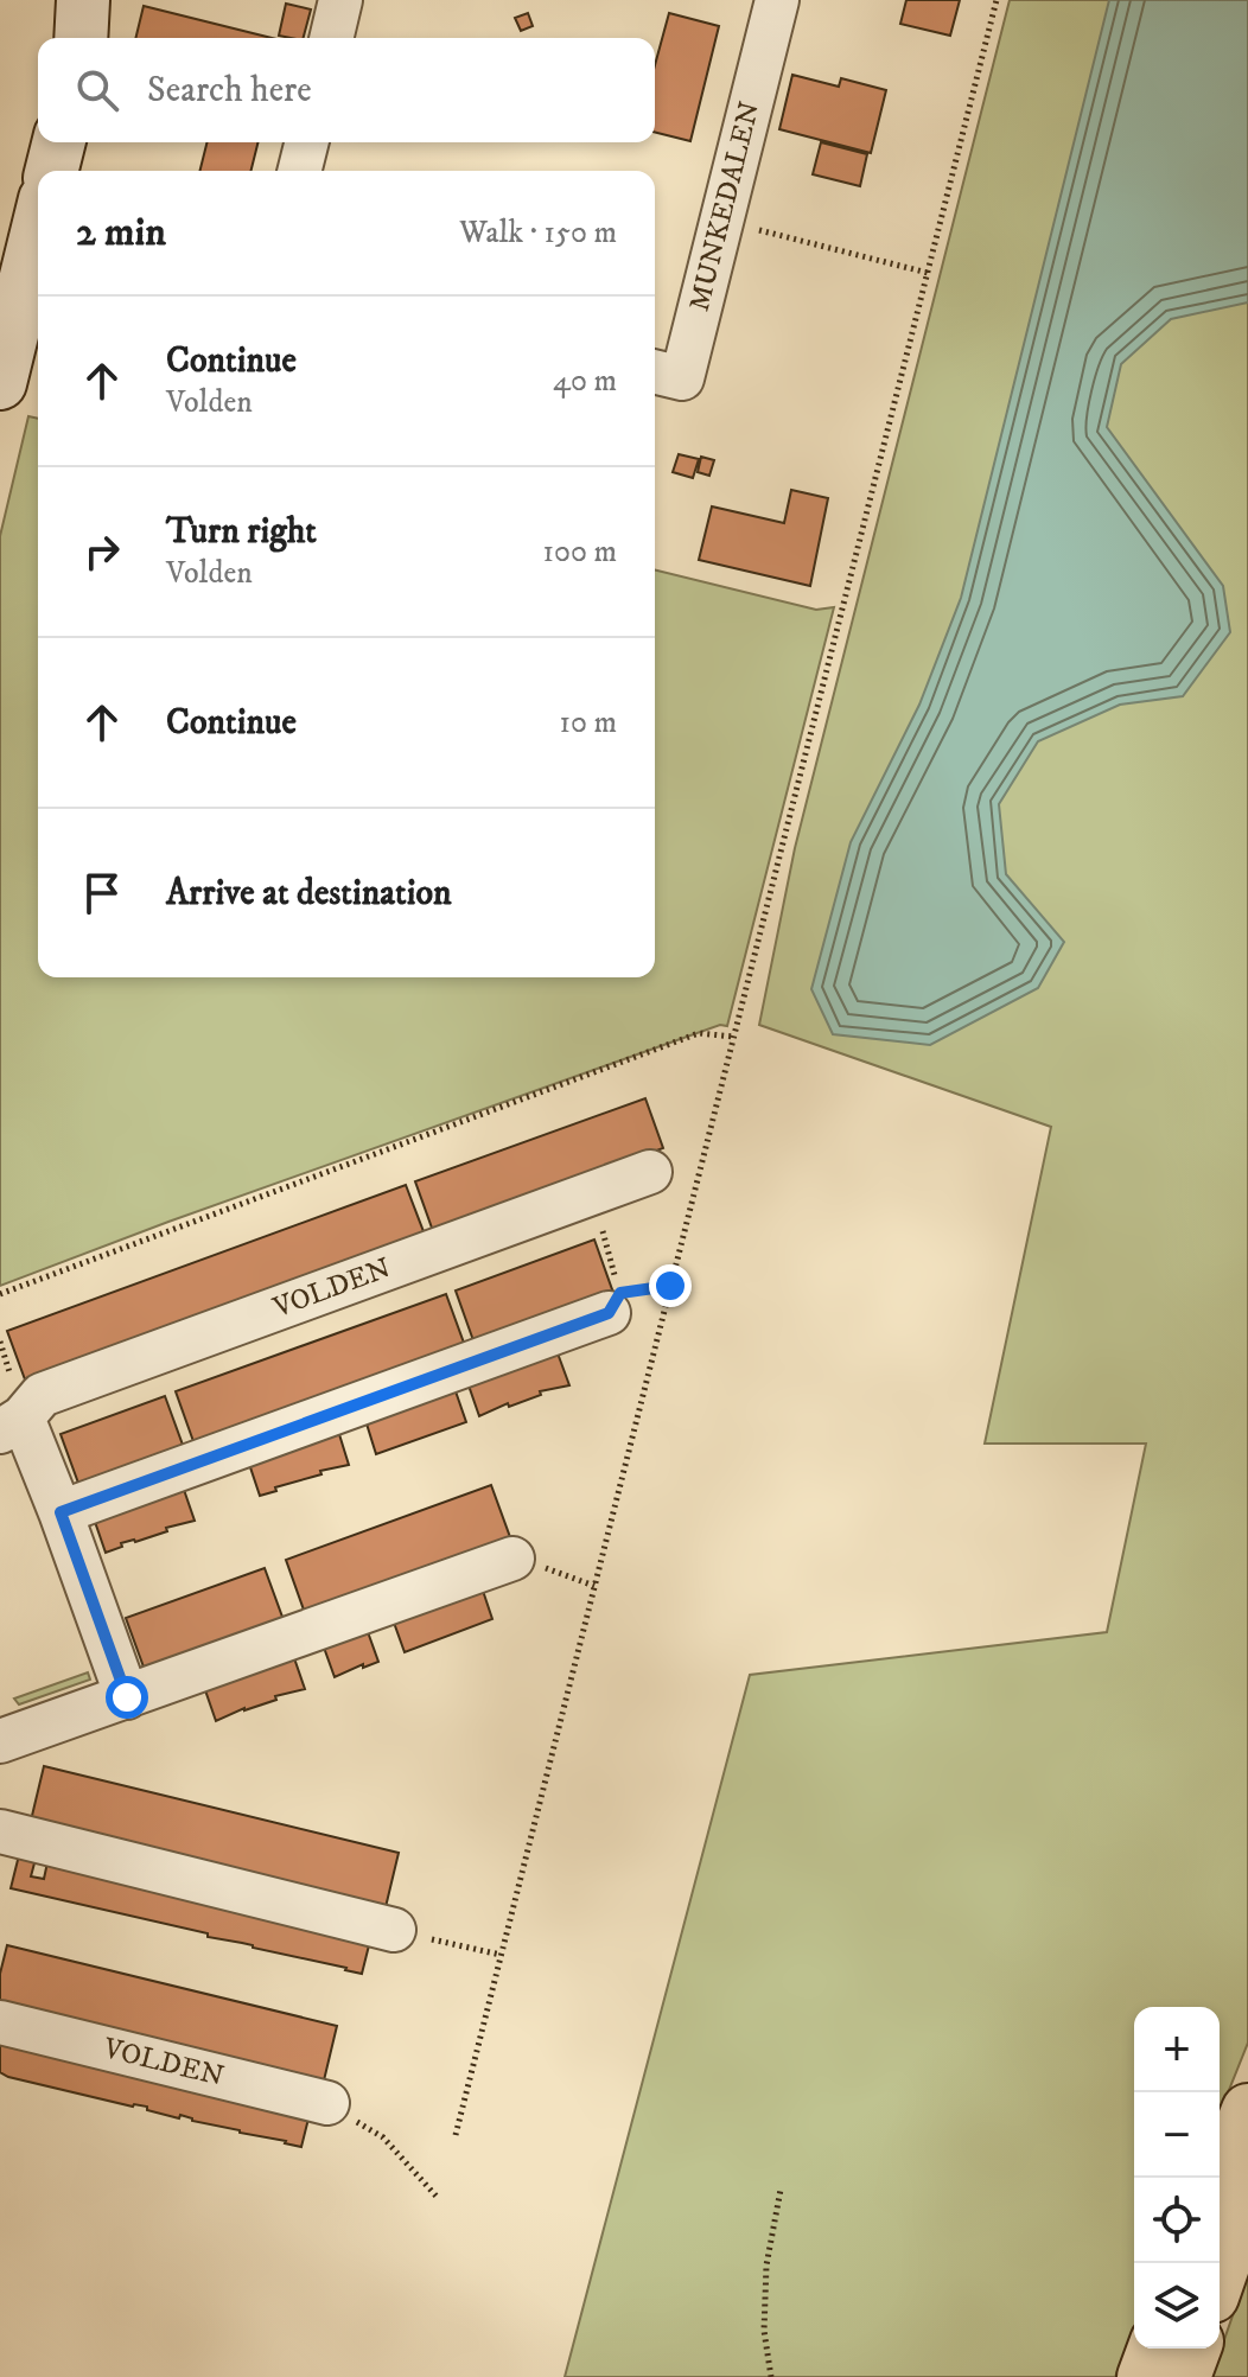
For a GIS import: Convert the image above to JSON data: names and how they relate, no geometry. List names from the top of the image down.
{
  "streets": {
    "street": ["MUNKEDALEN", "VOLDEN"]
  },
  "page": {
    "search": "Search here",
    "heading": ["2 min", "Walk · 150 m"],
    "list": [
      ["Continue", "Volden", "40 m"],
      ["Turn right", "Volden", "100 m"],
      ["Continue", "10 m"],
      "Arrive at destination"
    ],
    "map_buttons": ["+", "−"]
  }
}
